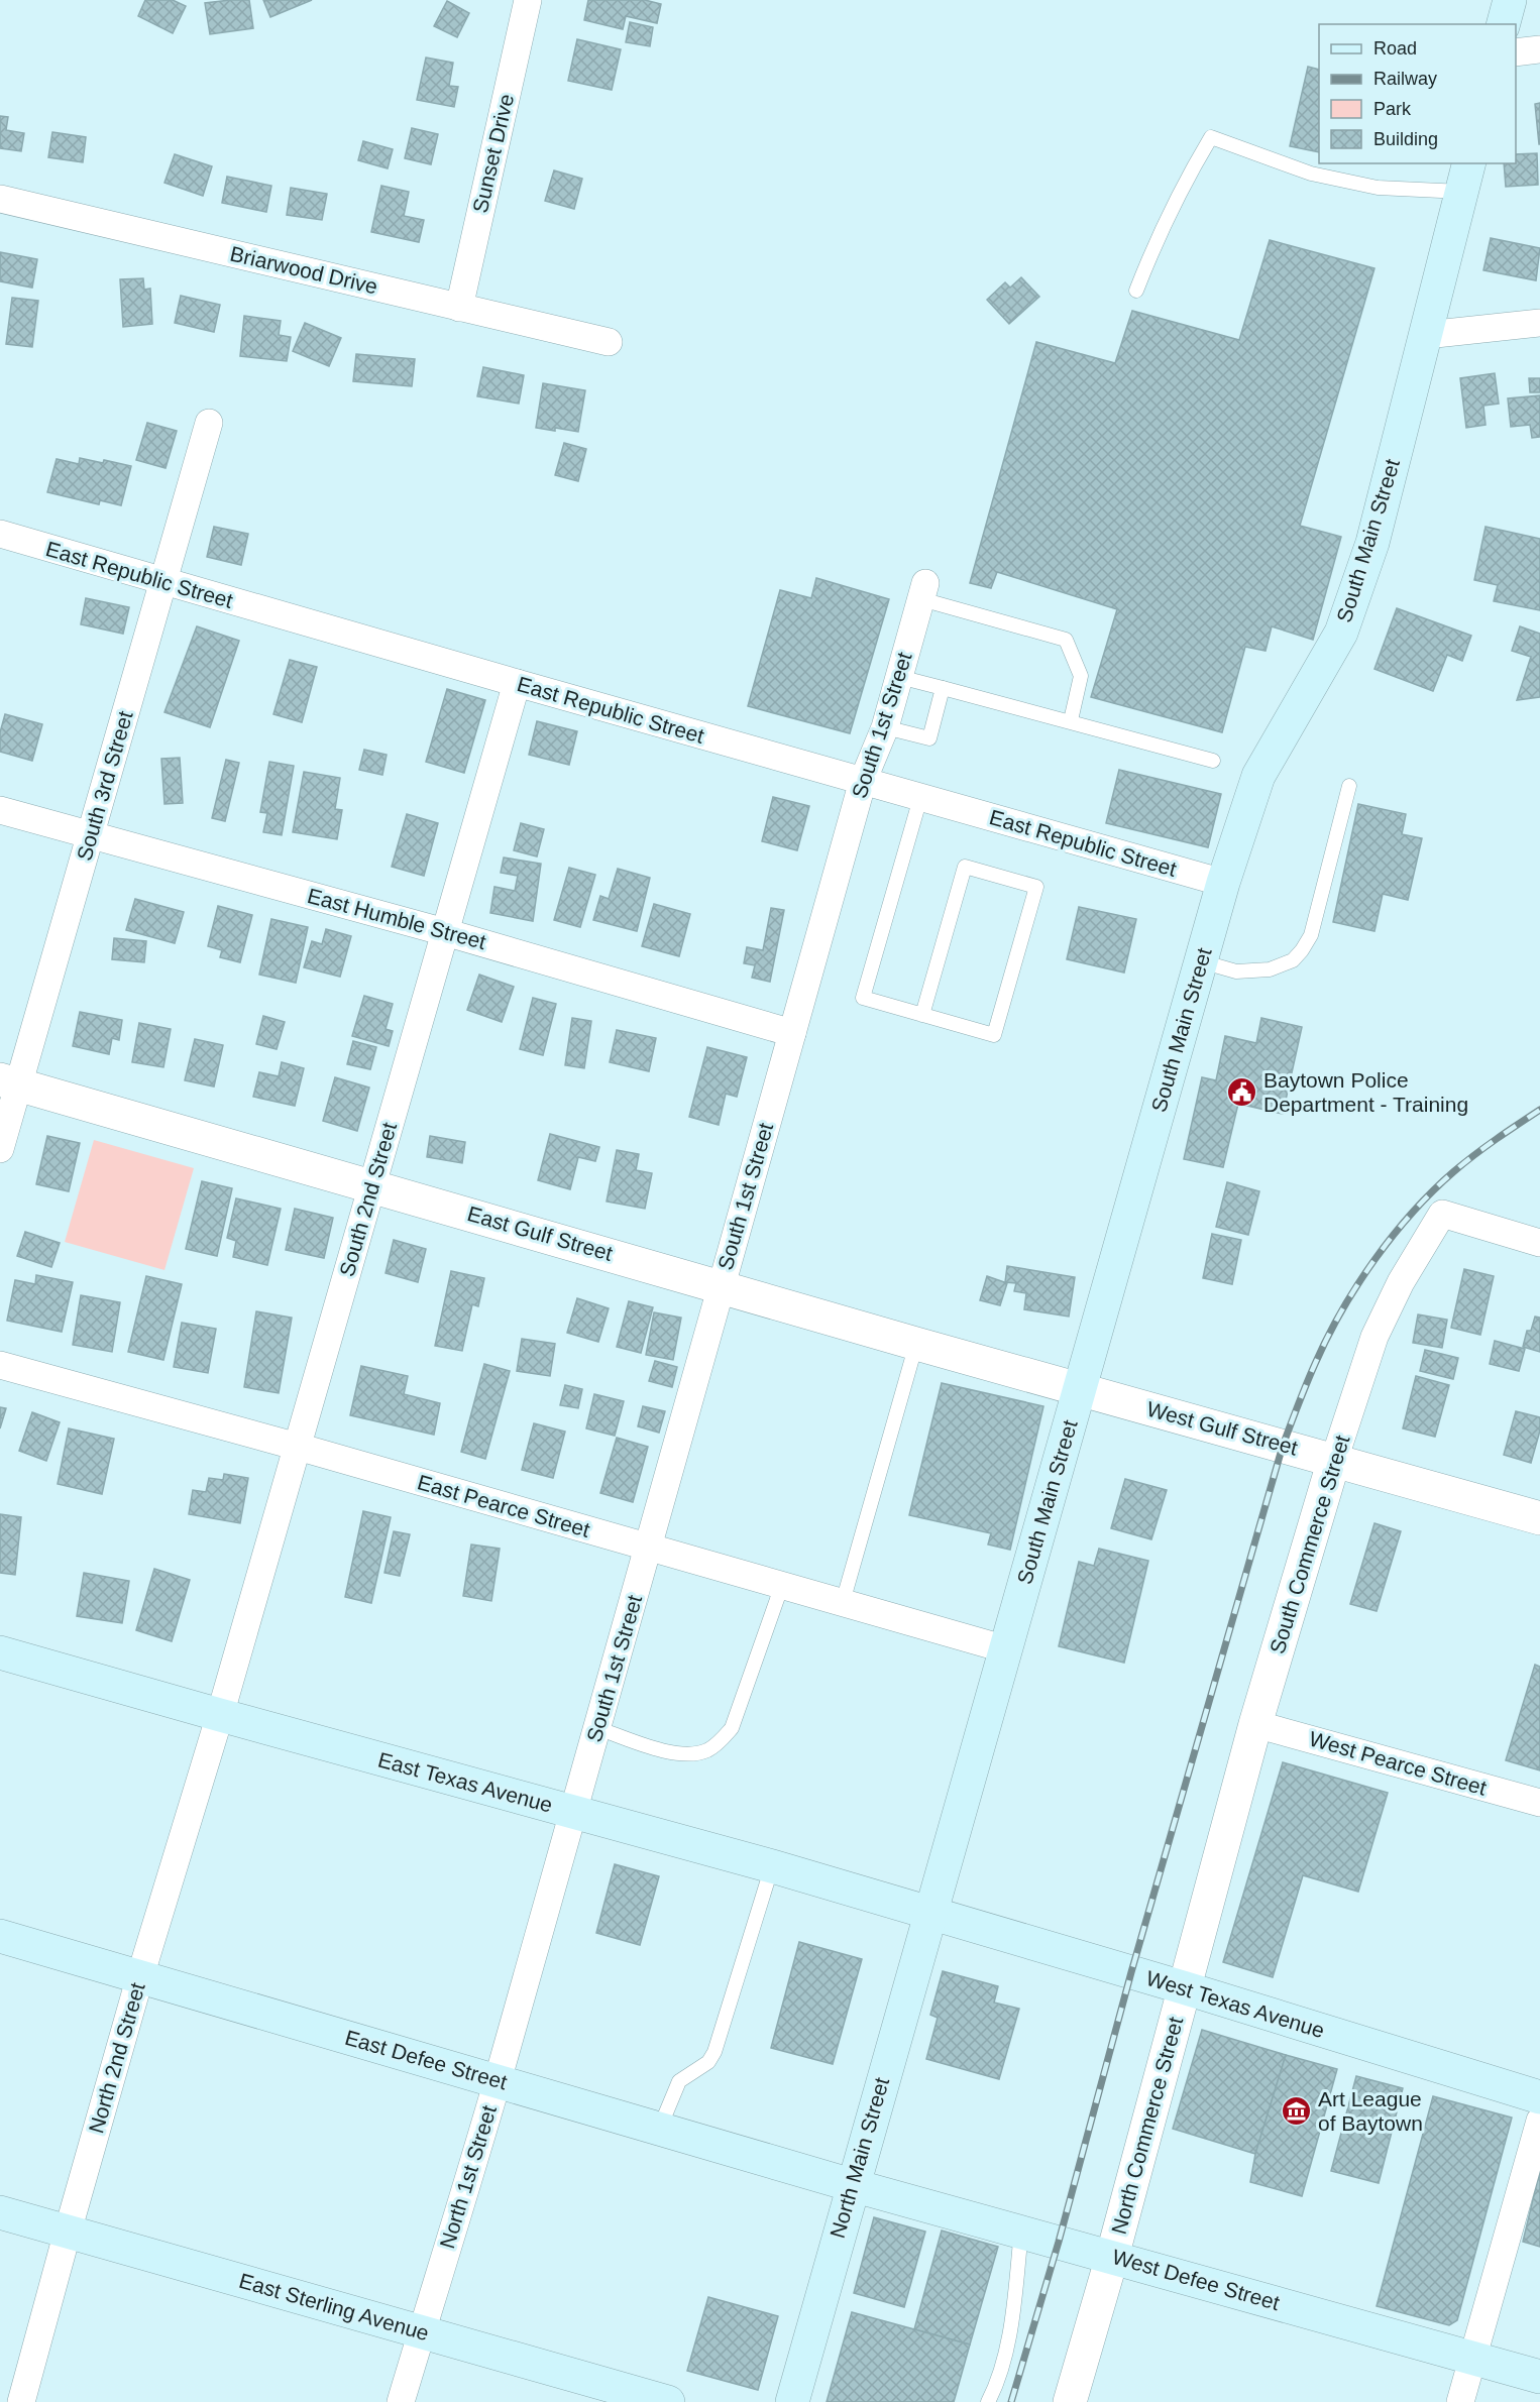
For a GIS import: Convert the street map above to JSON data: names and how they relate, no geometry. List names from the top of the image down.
{
  "streets": {
    "main road": [
      "South Main Street",
      "East Texas Avenue",
      "West Texas Avenue",
      "East Defee Street",
      "North Main Street",
      "West Defee Street",
      "East Sterling Avenue"
    ],
    "street": [
      "Sunset Drive",
      "Briarwood Drive",
      "East Republic Street",
      "South 1st Street",
      "South 3rd Street",
      "East Humble Street",
      "South 2nd Street",
      "East Gulf Street",
      "West Gulf Street",
      "East Pearce Street",
      "South Commerce Street",
      "West Pearce Street",
      "North 2nd Street",
      "North Commerce Street",
      "North 1st Street"
    ]
  },
  "crossings": [
    ["Sunset Drive", "Briarwood Drive"],
    ["South Main Street", "East Republic Street"],
    ["South Main Street", "East Gulf Street"],
    ["South Main Street", "West Gulf Street"],
    ["South Main Street", "East Pearce Street"],
    ["South Main Street", "East Texas Avenue"],
    ["South Main Street", "West Texas Avenue"],
    ["South Main Street", "North Main Street"],
    ["East Republic Street", "South 1st Street"],
    ["East Republic Street", "South 3rd Street"],
    ["East Republic Street", "South 2nd Street"],
    ["South 1st Street", "East Humble Street"],
    ["South 1st Street", "East Gulf Street"],
    ["South 1st Street", "East Pearce Street"],
    ["South 1st Street", "East Texas Avenue"],
    ["South 1st Street", "North 1st Street"],
    ["South 3rd Street", "East Humble Street"],
    ["South 3rd Street", "East Gulf Street"],
    ["East Humble Street", "South 2nd Street"],
    ["South 2nd Street", "East Gulf Street"],
    ["South 2nd Street", "East Pearce Street"],
    ["South 2nd Street", "East Texas Avenue"],
    ["South 2nd Street", "North 2nd Street"],
    ["East Gulf Street", "West Gulf Street"],
    ["West Gulf Street", "South Commerce Street"],
    ["South Commerce Street", "West Pearce Street"],
    ["South Commerce Street", "West Texas Avenue"],
    ["South Commerce Street", "North Commerce Street"],
    ["East Texas Avenue", "West Texas Avenue"],
    ["East Texas Avenue", "North 2nd Street"],
    ["East Texas Avenue", "North Main Street"],
    ["East Texas Avenue", "North 1st Street"],
    ["West Texas Avenue", "North Commerce Street"],
    ["West Texas Avenue", "North Main Street"],
    ["North 2nd Street", "East Defee Street"],
    ["North 2nd Street", "East Sterling Avenue"],
    ["East Defee Street", "North Main Street"],
    ["East Defee Street", "North 1st Street"],
    ["East Defee Street", "West Defee Street"],
    ["North Commerce Street", "West Defee Street"],
    ["North Main Street", "West Defee Street"],
    ["North 1st Street", "East Sterling Avenue"]
  ],
  "places": {
    "public building": ["Baytown Police Department - Training"],
    "museum": ["Art League of Baytown"]
  },
  "legend": [
    "Road",
    "Railway",
    "Park",
    "Building"
  ]
}
